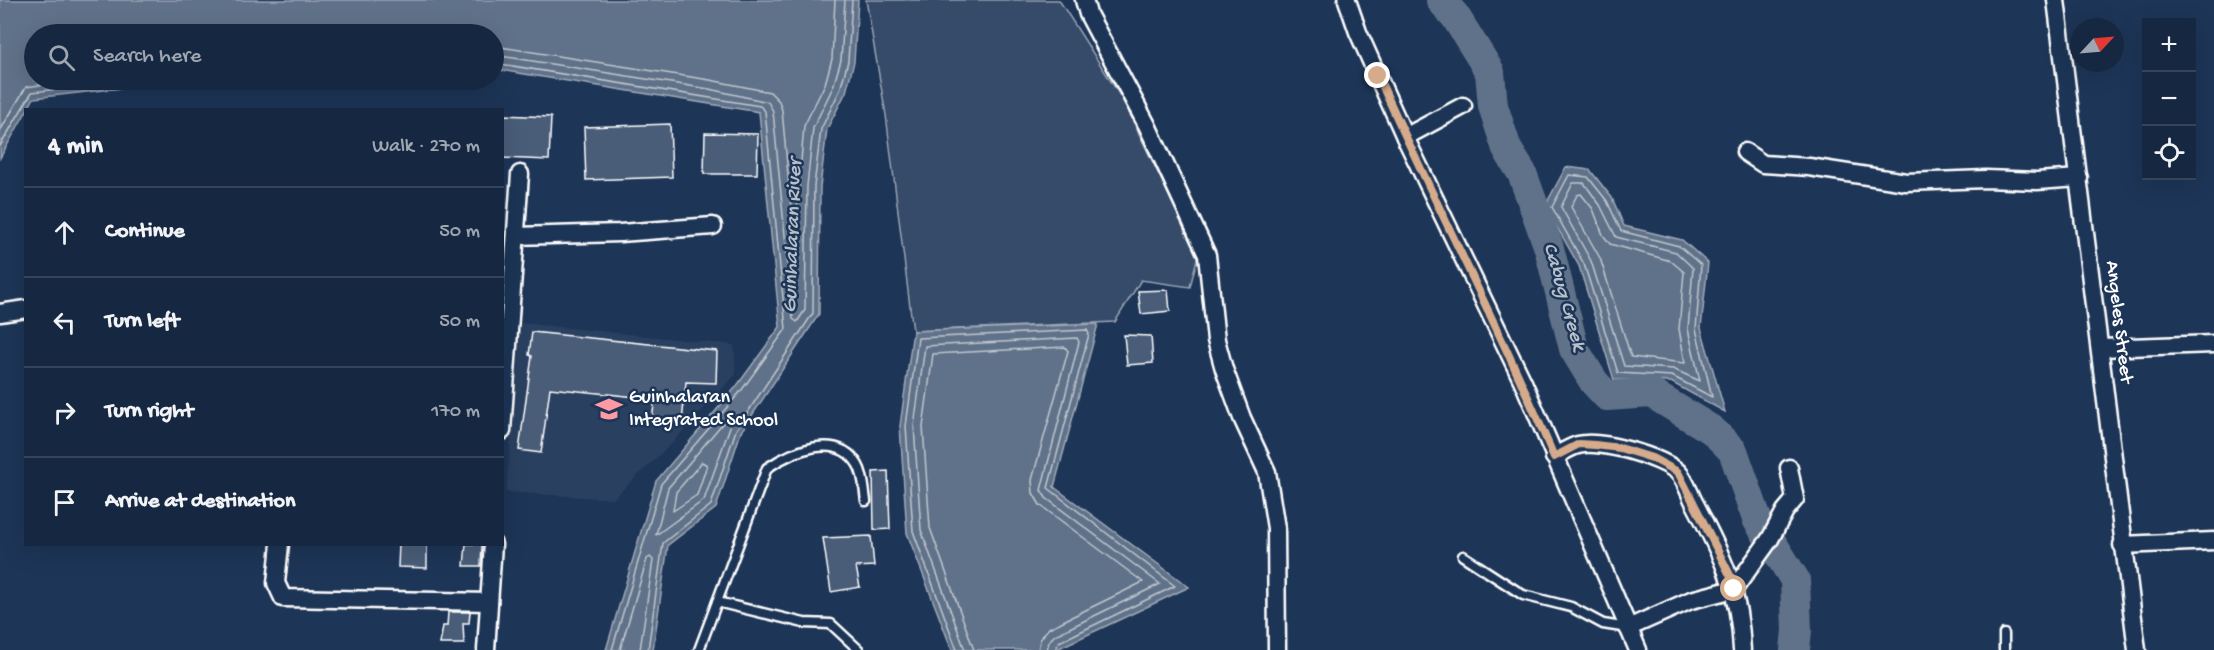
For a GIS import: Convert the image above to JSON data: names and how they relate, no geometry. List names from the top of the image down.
{
  "streets": {
    "street": ["Angeles Street"]
  },
  "water": ["Guinhalaran River", "Cabug Creek"],
  "places": {
    "school or university": ["Guinhalaran Integrated School"]
  },
  "north": "top right",
  "page": {
    "map_buttons": ["+", "−"],
    "search": "Search here",
    "heading": ["4 min", "Walk · 270 m"],
    "list": [
      ["Continue", "50 m"],
      ["Turn left", "50 m"],
      ["Turn right", "170 m"],
      "Arrive at destination"
    ]
  }
}
